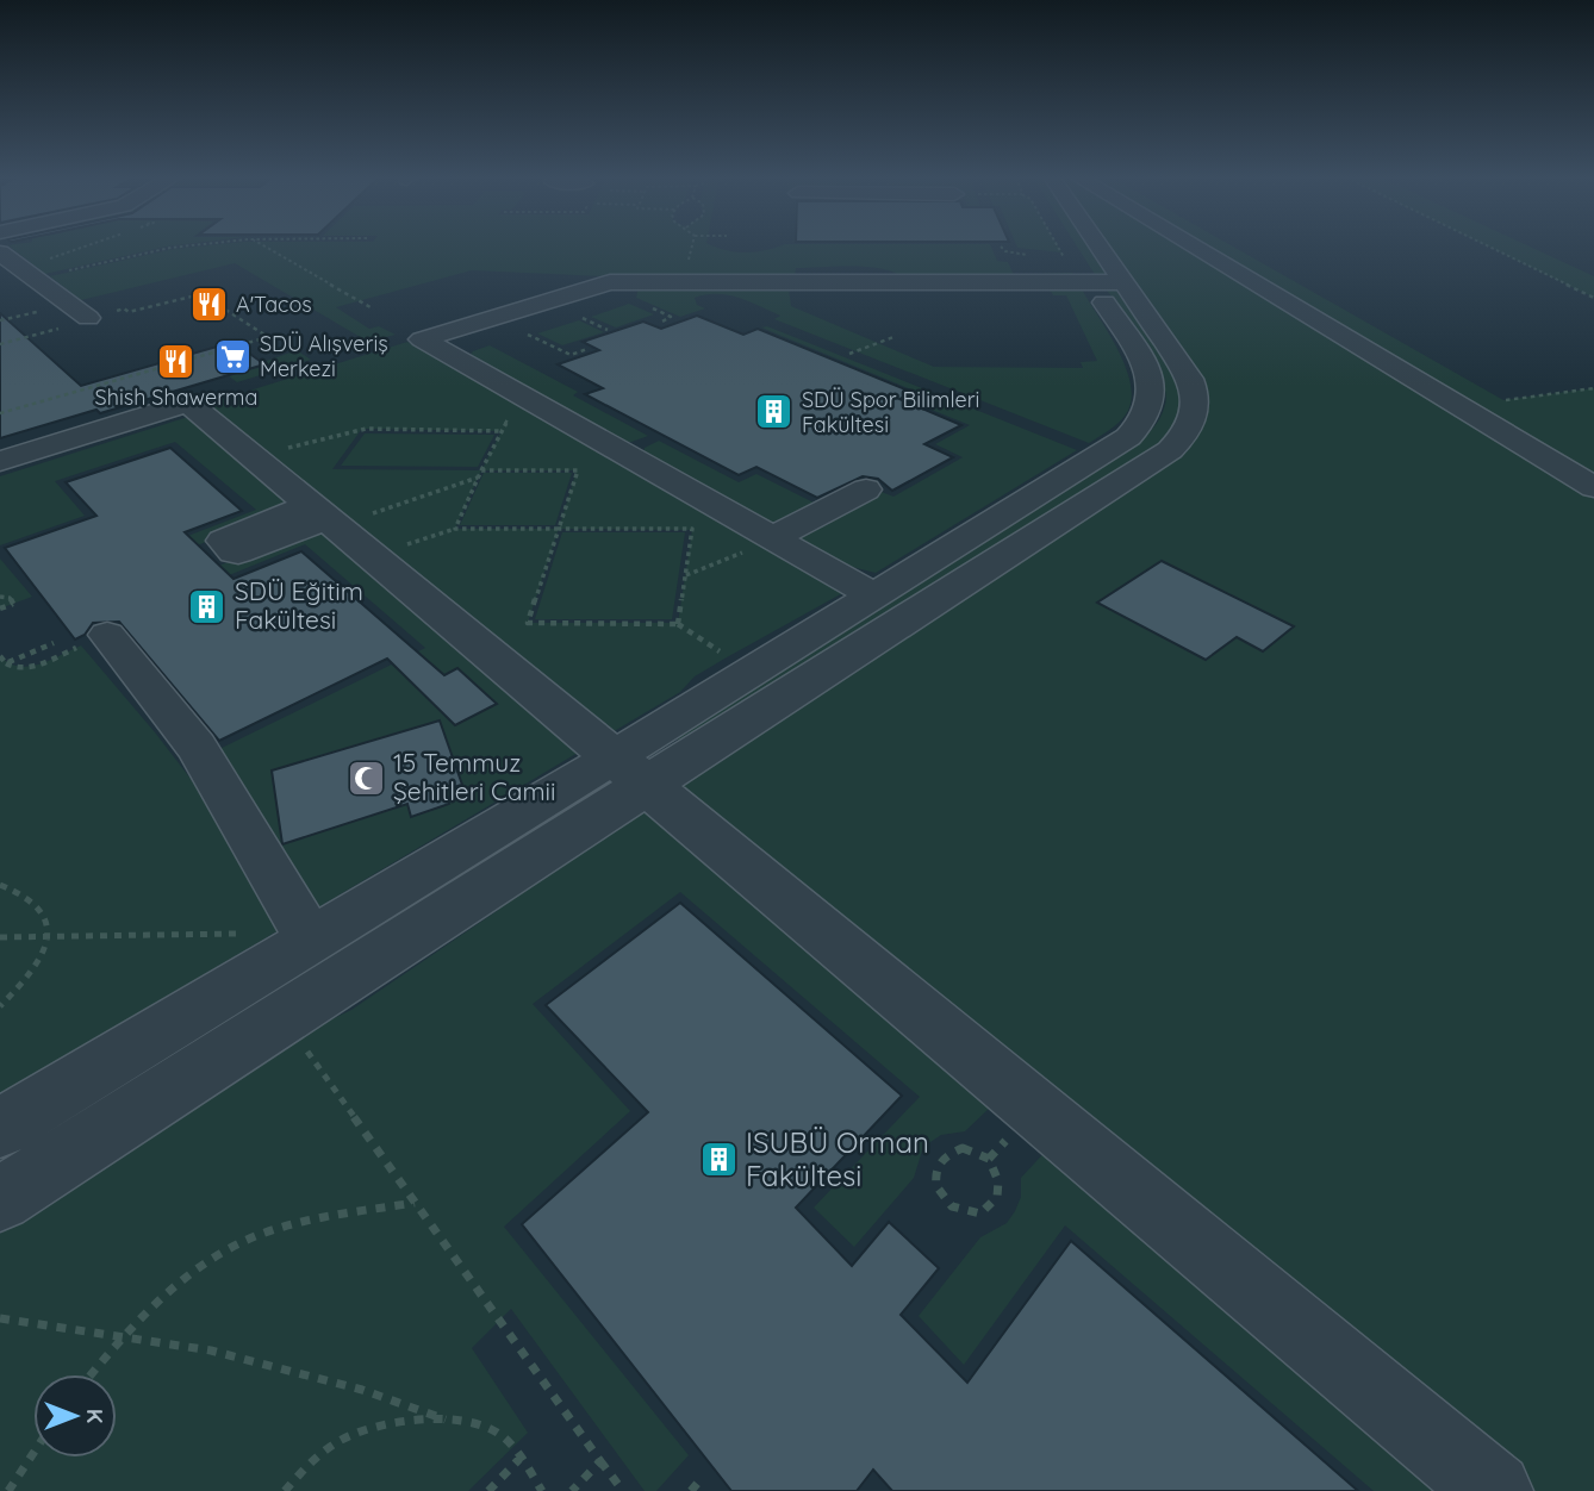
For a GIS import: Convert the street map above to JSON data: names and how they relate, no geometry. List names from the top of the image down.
{
  "places": {
    "restaurant": ["A'Tacos", "Shish Shawerma"],
    "supermarket": ["SDÜ Alışveriş Merkezi"],
    "building": ["SDÜ Spor Bilimleri Fakültesi", "SDÜ Eğitim Fakültesi", "ISUBÜ Orman Fakültesi"],
    "mosque": ["15 Temmuz Şehitleri Camii"]
  },
  "north": "right"
}
